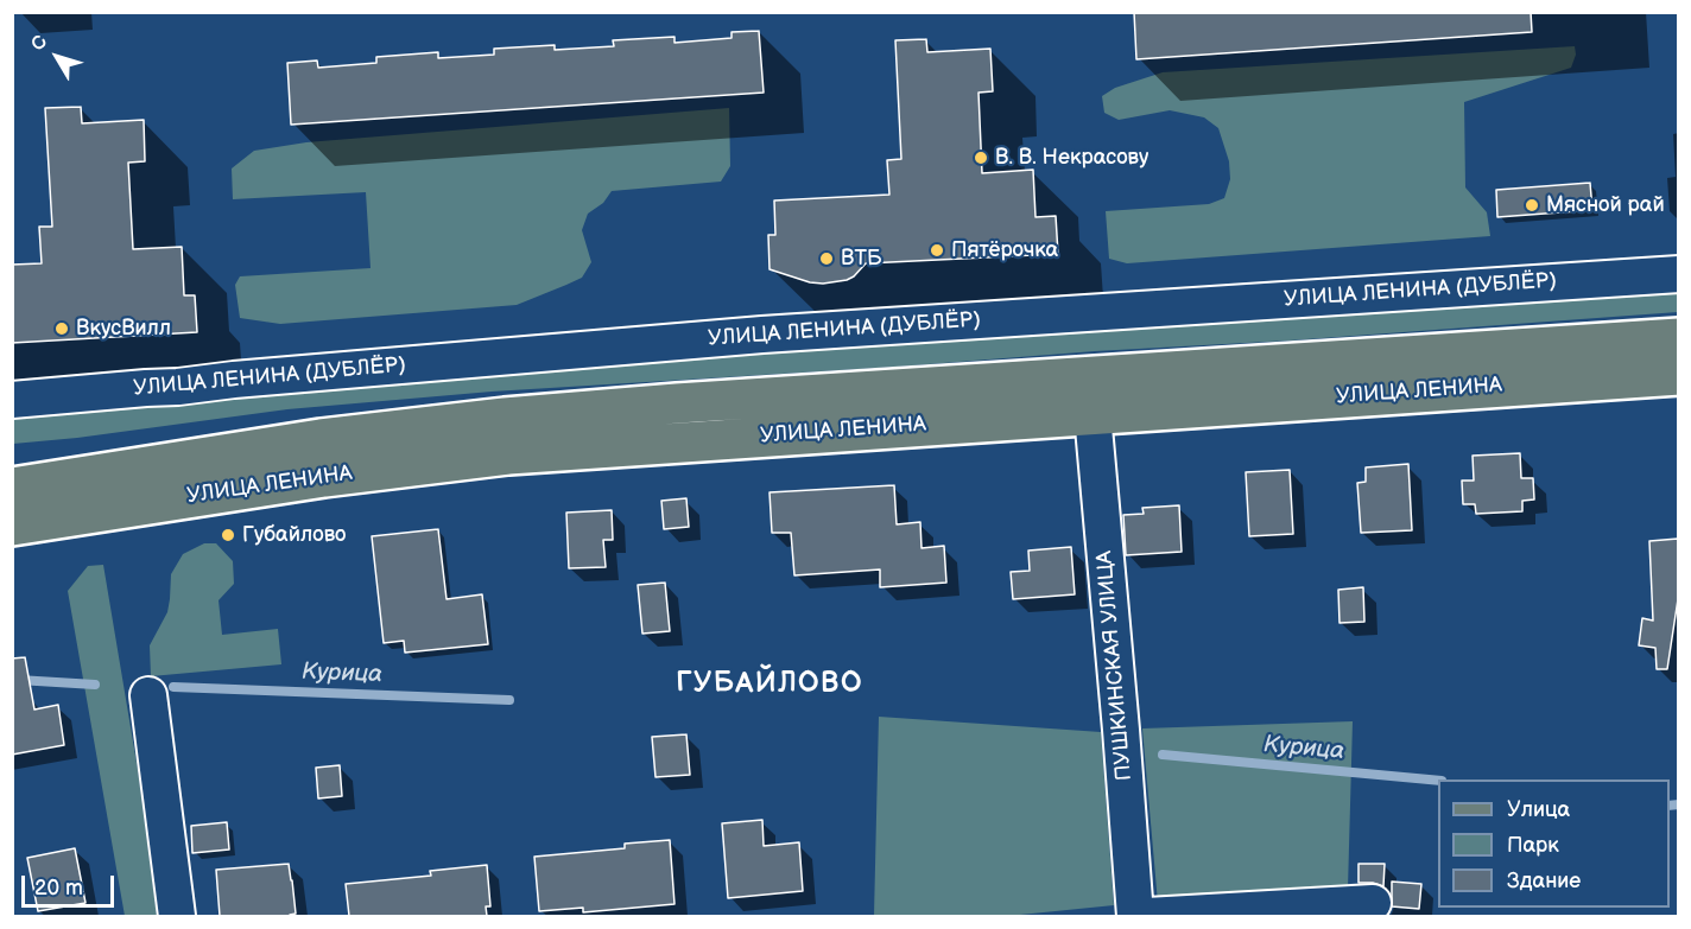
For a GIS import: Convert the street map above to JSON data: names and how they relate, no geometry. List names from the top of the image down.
{
  "streets": {
    "main road": ["УЛИЦА ЛЕНИНА"],
    "street": ["УЛИЦА ЛЕНИНА (ДУБЛЁР)", "ПУШКИНСКАЯ УЛИЦА"]
  },
  "crossings": [
    ["УЛИЦА ЛЕНИНА", "ПУШКИНСКАЯ УЛИЦА"]
  ],
  "districts": ["ГУБАЙЛОВО"],
  "water": ["Курица"],
  "places": [
    "В. В. Некрасову",
    "Мясной рай",
    "Пятёрочка",
    "ВТБ",
    "ВкусВилл",
    "Губайлово"
  ],
  "legend": ["Улица", "Парк", "Здание"],
  "scale_bar": "20 m",
  "north": "top left"
}
